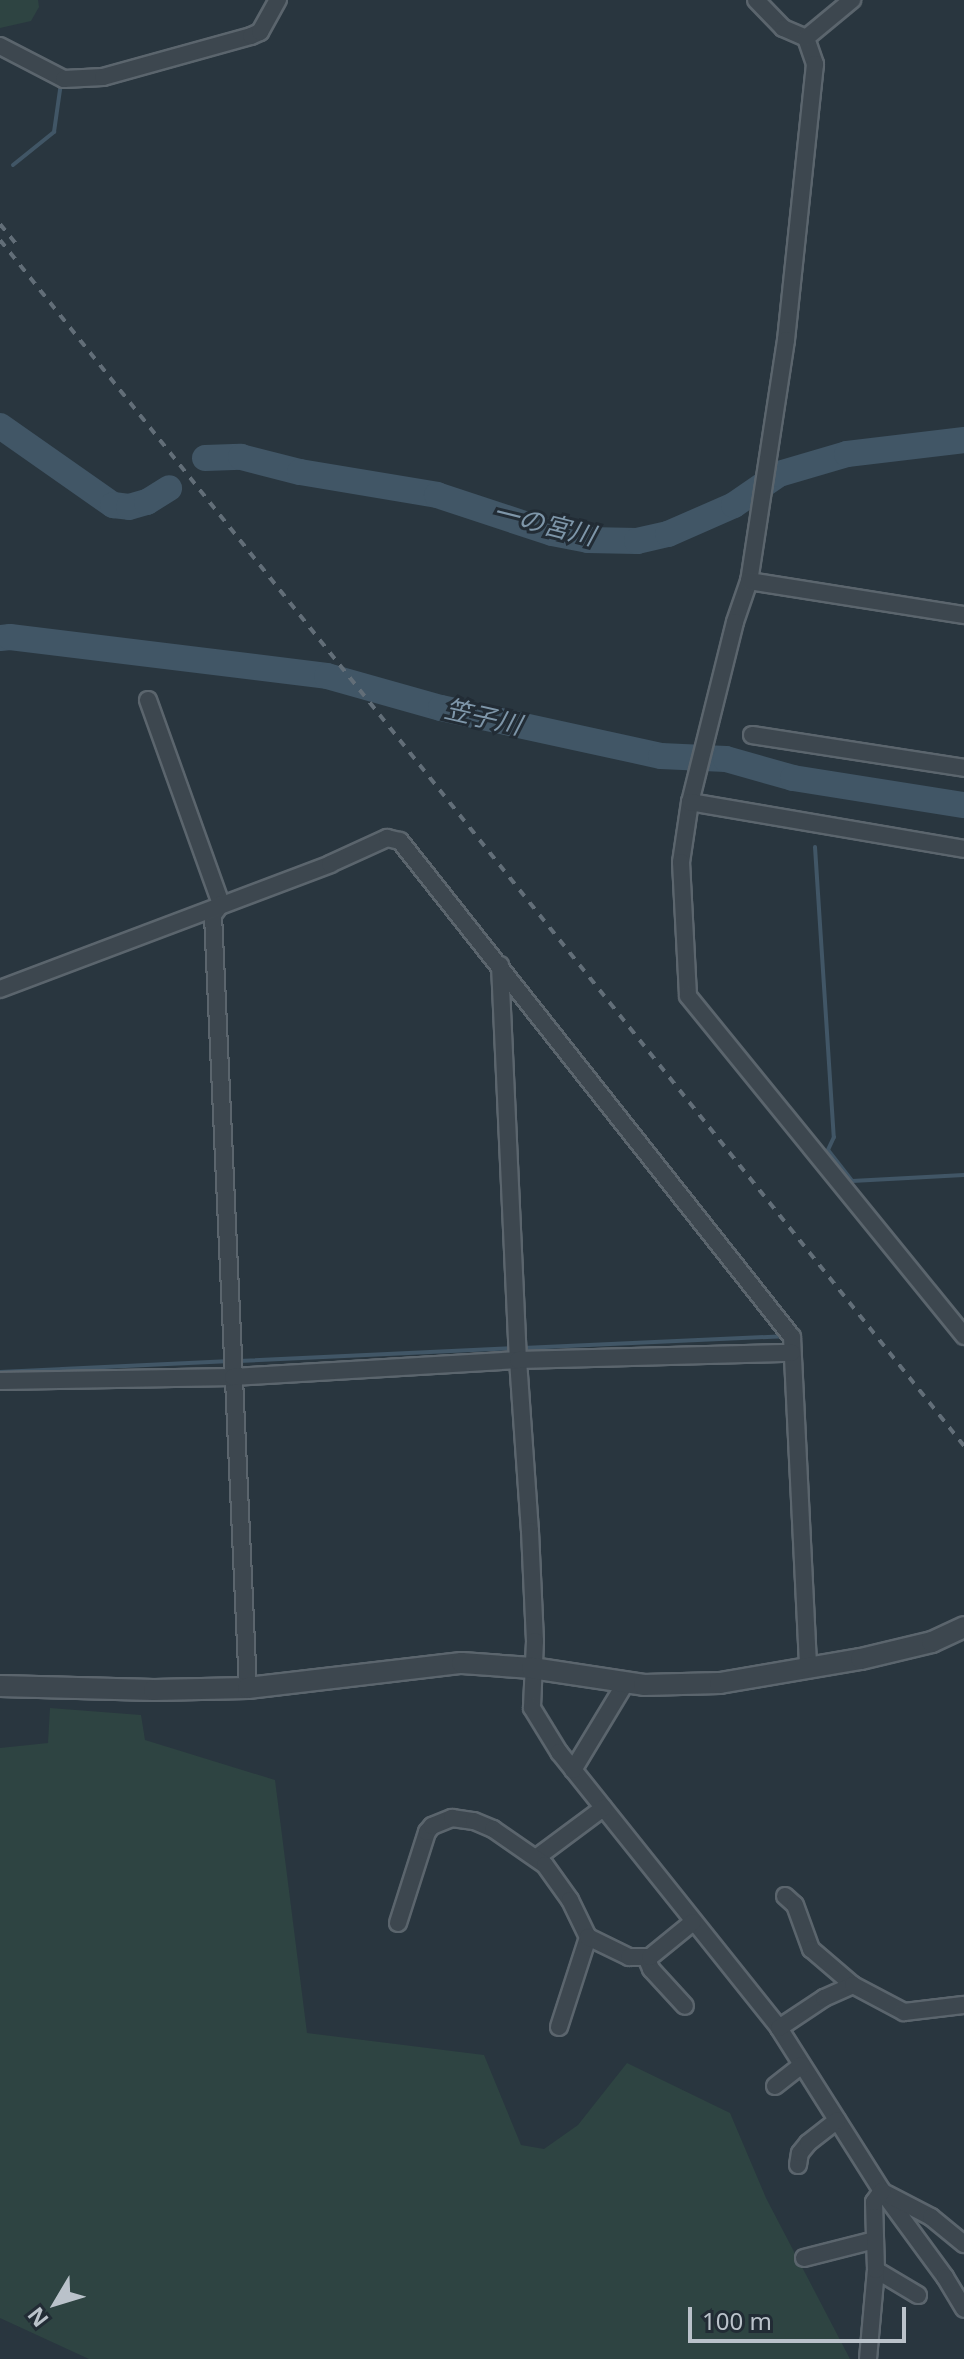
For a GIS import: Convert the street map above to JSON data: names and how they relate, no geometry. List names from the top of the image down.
{
  "water": ["一の宮川", "笠子川"],
  "scale_bar": "100 m",
  "north": "bottom left"
}
